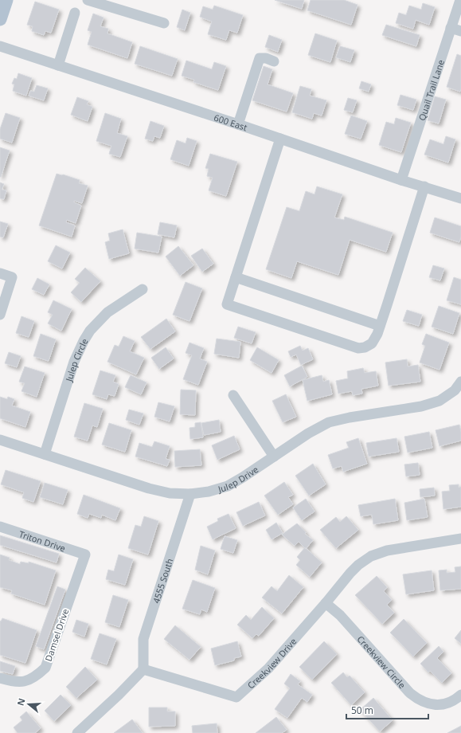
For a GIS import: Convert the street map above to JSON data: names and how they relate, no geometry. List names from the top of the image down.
{
  "streets": {
    "street": [
      "Quail Trail Lane",
      "600 East",
      "Julep Circle",
      "Julep Drive",
      "Triton Drive",
      "4555 South",
      "Damsel Drive",
      "Creekview Circle",
      "Creekview Drive"
    ]
  },
  "crossings": [
    ["Quail Trail Lane", "600 East"],
    ["Julep Circle", "Julep Drive"],
    ["Julep Drive", "4555 South"],
    ["Triton Drive", "Damsel Drive"],
    ["4555 South", "Creekview Drive"],
    ["Creekview Circle", "Creekview Drive"]
  ],
  "scale_bar": "50 m",
  "north": "left"
}
